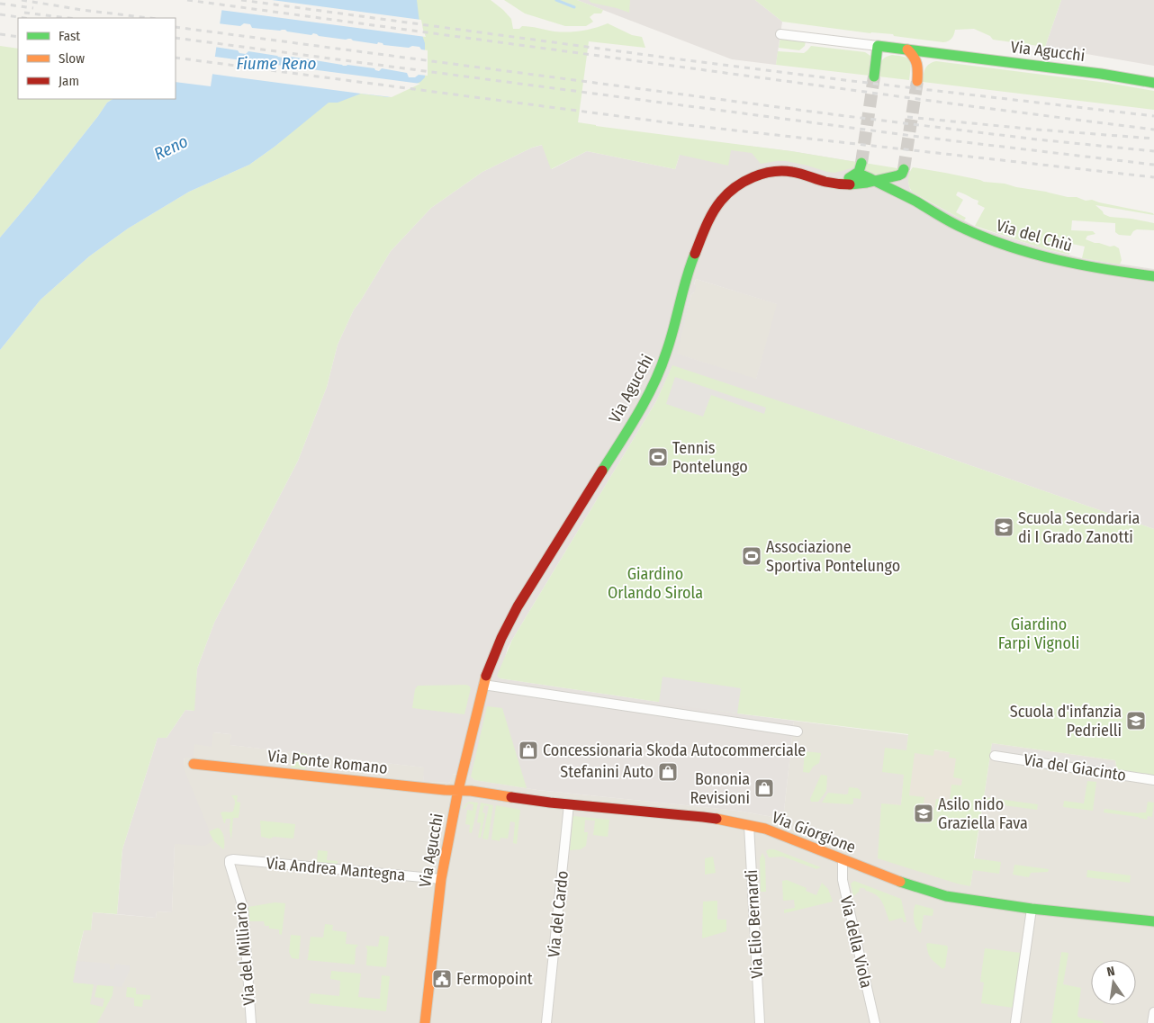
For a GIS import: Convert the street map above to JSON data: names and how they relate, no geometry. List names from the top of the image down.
{
  "streets": {
    "street": [
      "Via Agucchi",
      "Via del Chiù",
      "Via Ponte Romano",
      "Via del Giacinto",
      "Via Giorgione",
      "Via Andrea Mantegna",
      "Via del Cardo",
      "Via Elio Bernardi",
      "Via della Viola",
      "Via del Milliario"
    ]
  },
  "crossings": [
    ["Via Agucchi", "Via del Chiù"],
    ["Via Agucchi", "Via Ponte Romano"],
    ["Via Agucchi", "Via Giorgione"],
    ["Via Agucchi", "Via Andrea Mantegna"],
    ["Via Ponte Romano", "Via Giorgione"],
    ["Via Giorgione", "Via del Cardo"],
    ["Via Giorgione", "Via Elio Bernardi"],
    ["Via Giorgione", "Via della Viola"],
    ["Via Andrea Mantegna", "Via del Milliario"]
  ],
  "water": ["Fiume Reno", "Reno"],
  "parks": ["Giardino Orlando Sirola", "Giardino Farpi Vignoli"],
  "places": {
    "sports": ["Tennis Pontelungo", "Associazione Sportiva Pontelungo"],
    "school or university": ["Scuola Secondaria di I Grado Zanotti", "Scuola d'infanzia Pedrielli", "Asilo nido Graziella Fava"],
    "shop": ["Concessionaria Skoda Autocommerciale", "Stefanini Auto", "Bononia Revisioni"],
    "public building": ["Fermopoint"]
  },
  "legend": ["Fast", "Slow", "Jam"],
  "north": "top"
}
